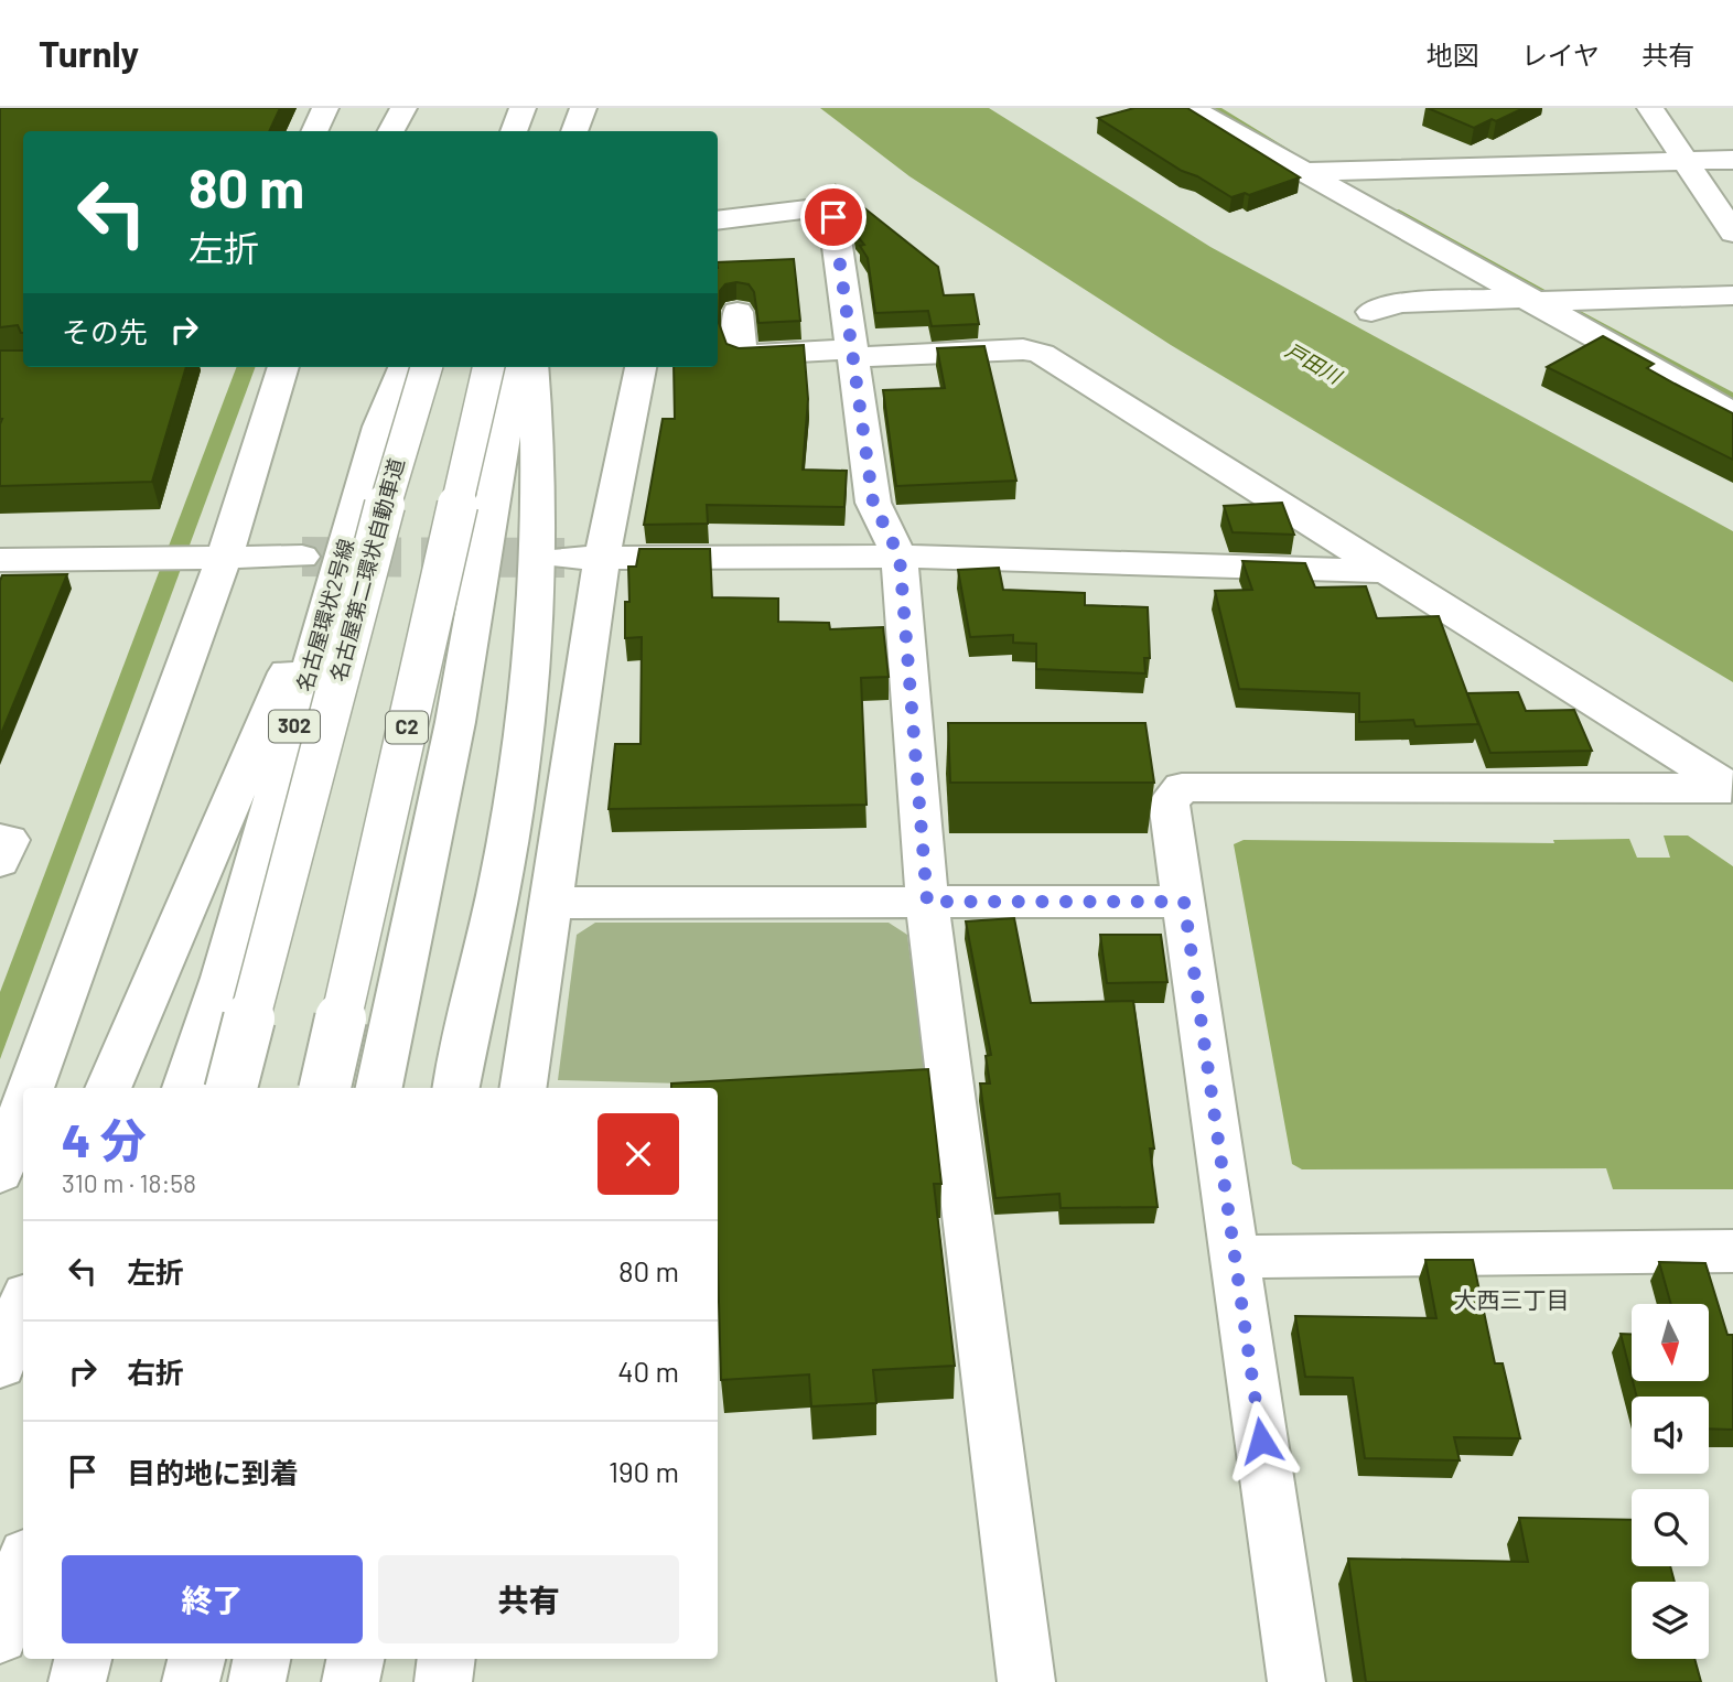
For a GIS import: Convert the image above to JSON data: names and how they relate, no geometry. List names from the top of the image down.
{
  "streets": {
    "main road": [
      "名古屋第二環状自動車道",
      "名古屋環状2号線",
      "302",
      "C2"
    ]
  },
  "districts": ["大西三丁目"],
  "water": ["戸田川"],
  "north": "bottom",
  "page": {
    "header": "Turnly",
    "nav": ["地図", "レイヤ", "共有"],
    "turn": ["80 m", "左折"],
    "then": "その先",
    "heading": ["4 分", "310 m · 18:58"],
    "list": [
      {
        "name": "左折",
        "value": "80 m"
      },
      {
        "name": "右折",
        "value": "40 m"
      },
      {
        "name": "目的地に到着",
        "value": "190 m"
      }
    ],
    "buttons": ["終了", "共有"]
  }
}
